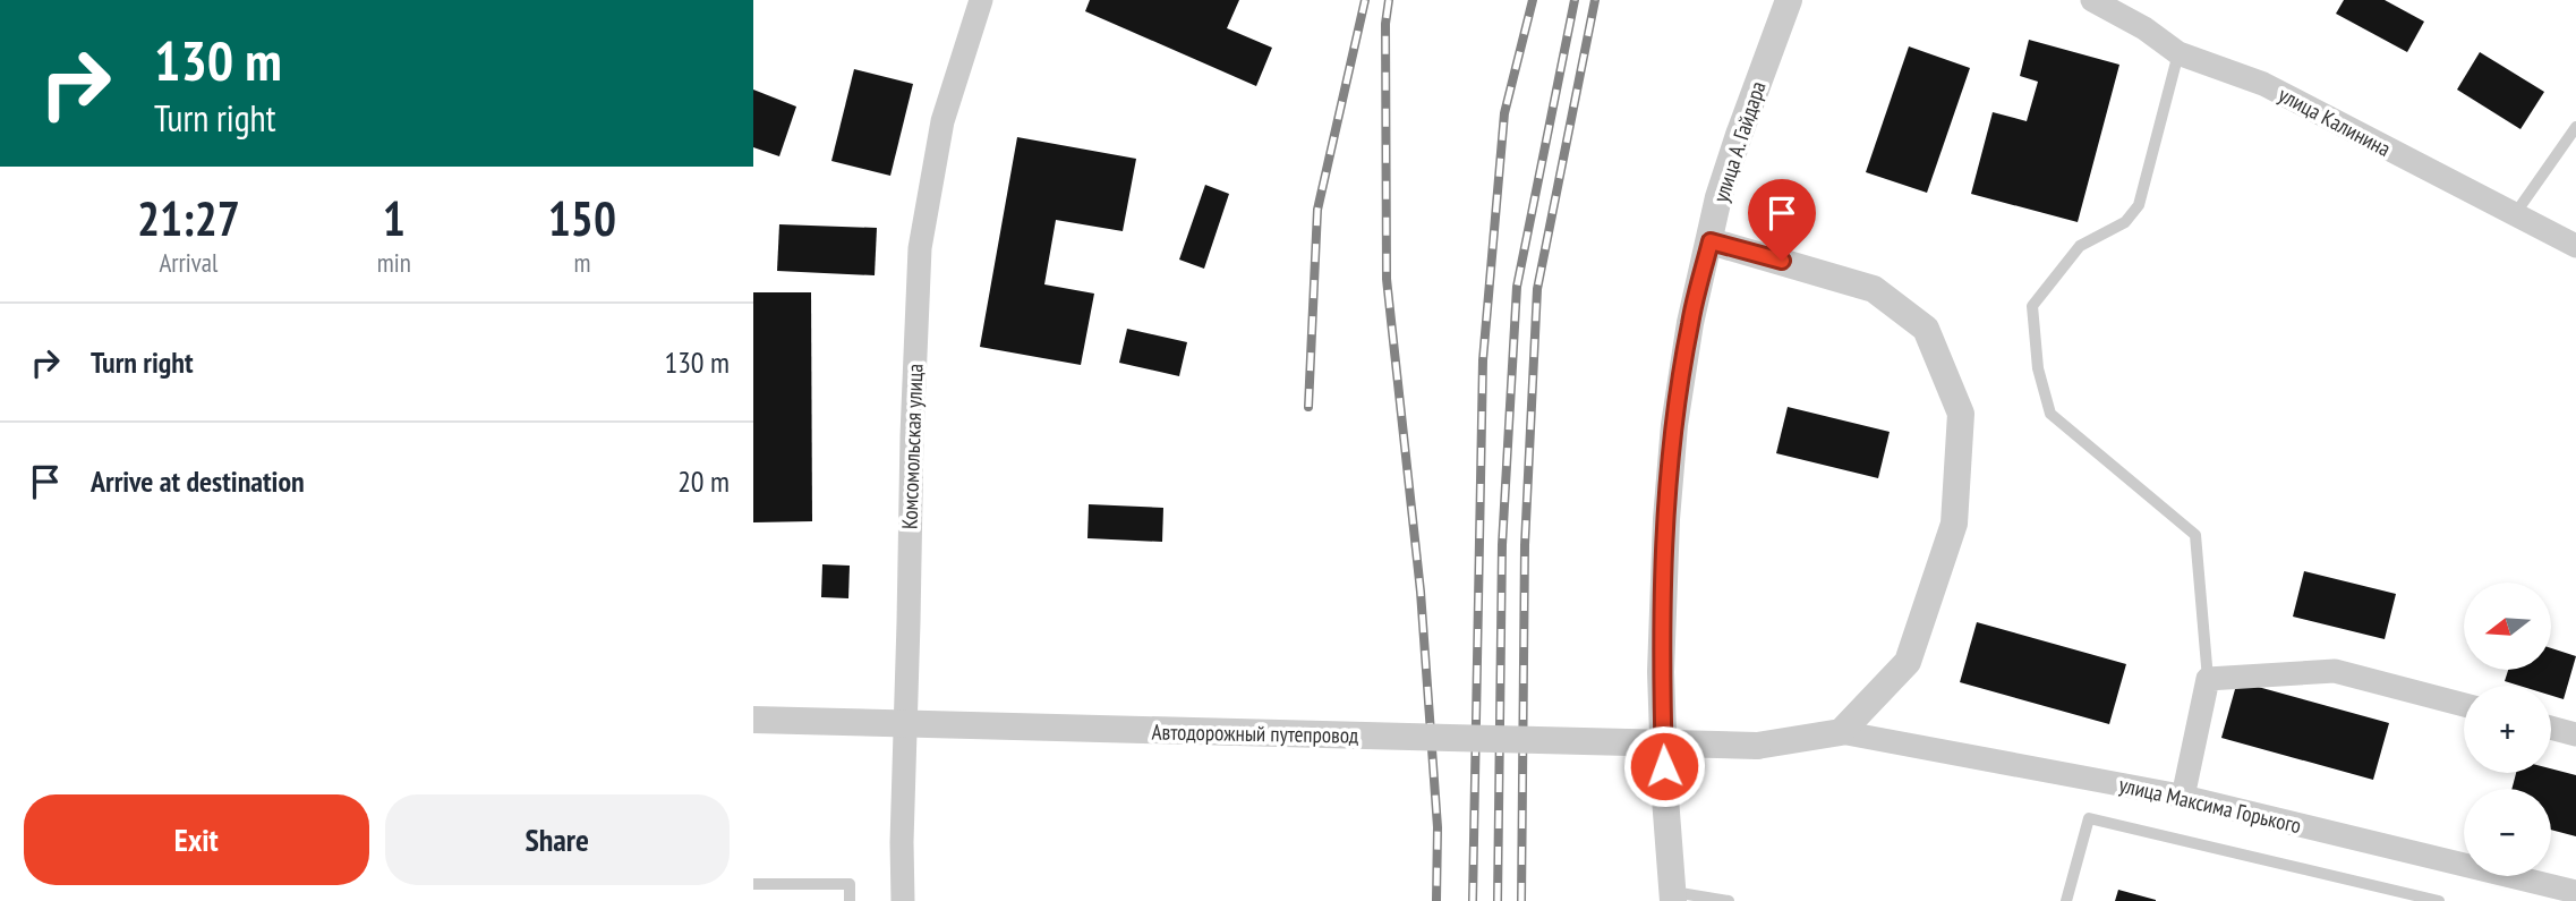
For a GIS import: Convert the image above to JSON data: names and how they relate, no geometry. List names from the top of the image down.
{
  "streets": {
    "street": [
      "улица Калинина",
      "улица А. Гайдара",
      "Комсомольская улица",
      "Автодорожный путепровод",
      "улица Максима Горького"
    ]
  },
  "crossings": [
    ["Автодорожный путепровод", "улица Максима Горького"]
  ],
  "north": "left",
  "page": {
    "turn": ["130 m", "Turn right"],
    "eta": [
      "21:27",
      "Arrival",
      "1",
      "min",
      "150",
      "m"
    ],
    "list": [
      {
        "name": "Turn right",
        "value": "130 m"
      },
      {
        "name": "Arrive at destination",
        "value": "20 m"
      }
    ],
    "map_buttons": ["+", "−"],
    "buttons": ["Exit", "Share"]
  }
}
